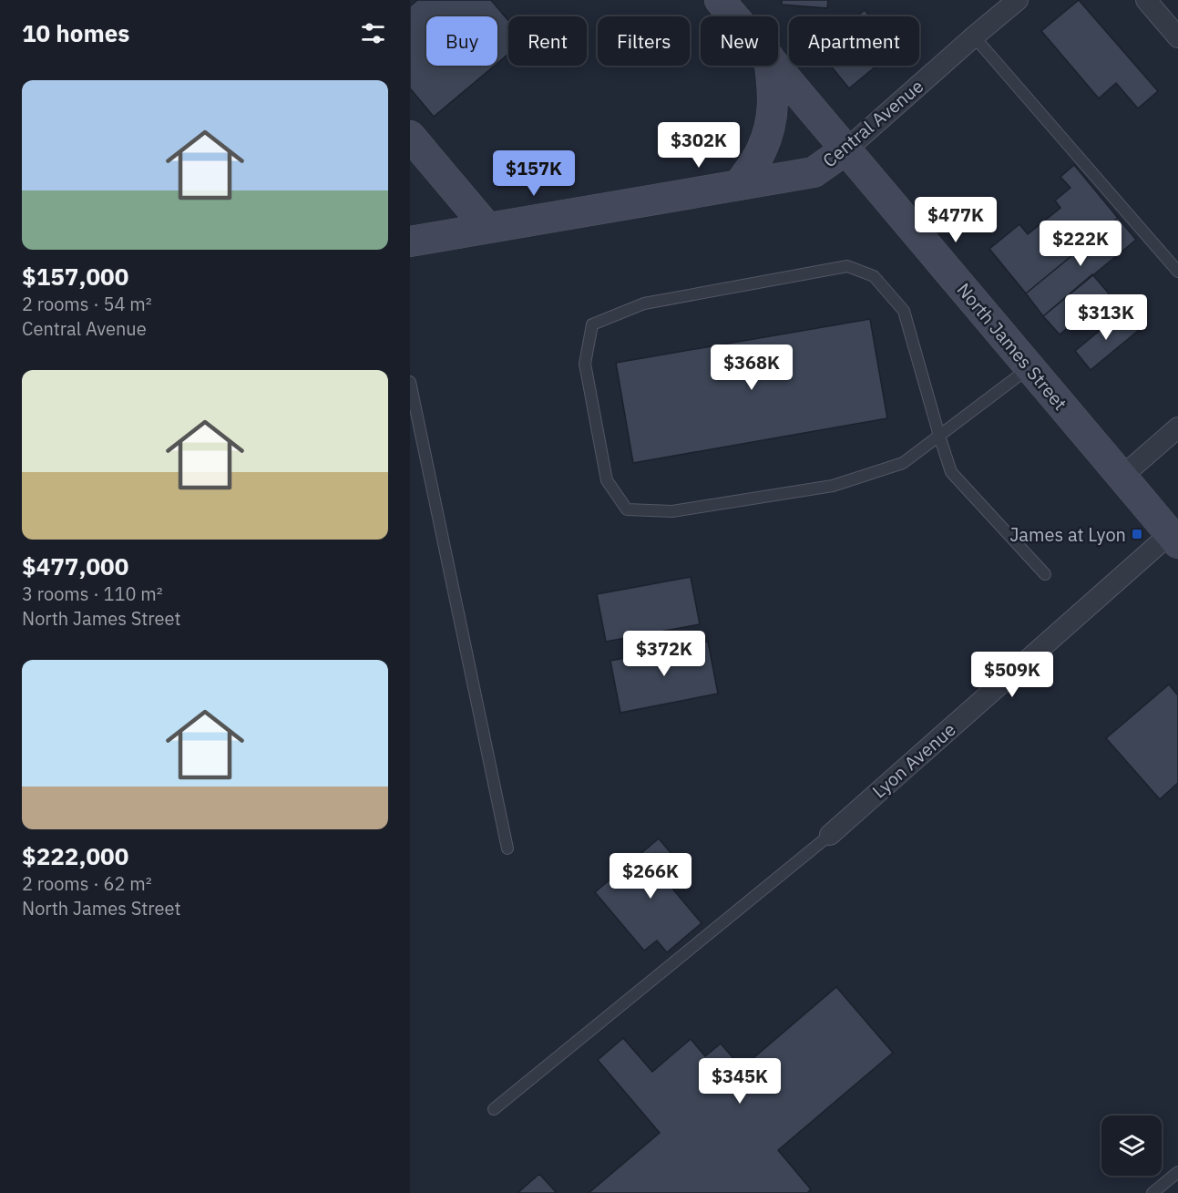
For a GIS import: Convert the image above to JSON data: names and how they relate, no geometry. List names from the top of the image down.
{
  "streets": {
    "main road": ["Central Avenue", "North James Street"],
    "street": ["Lyon Avenue"]
  },
  "crossings": [
    ["Central Avenue", "North James Street"],
    ["North James Street", "Lyon Avenue"]
  ],
  "places": {
    "transit": ["James at Lyon"]
  },
  "page": {
    "heading": "10 homes",
    "chip": [
      "Buy",
      "Rent",
      "Filters",
      "New",
      "Apartment"
    ],
    "list": [
      {
        "name": "$157,000",
        "note": "2 rooms · 54 m² · Central Avenue"
      },
      {
        "name": "$477,000",
        "note": "3 rooms · 110 m² · North James Street"
      },
      {
        "name": "$222,000",
        "note": "2 rooms · 62 m² · North James Street"
      }
    ],
    "price": [
      "$302K",
      "$157K",
      "$477K",
      "$222K",
      "$313K",
      "$368K",
      "$372K",
      "$509K",
      "$266K",
      "$345K"
    ]
  }
}
